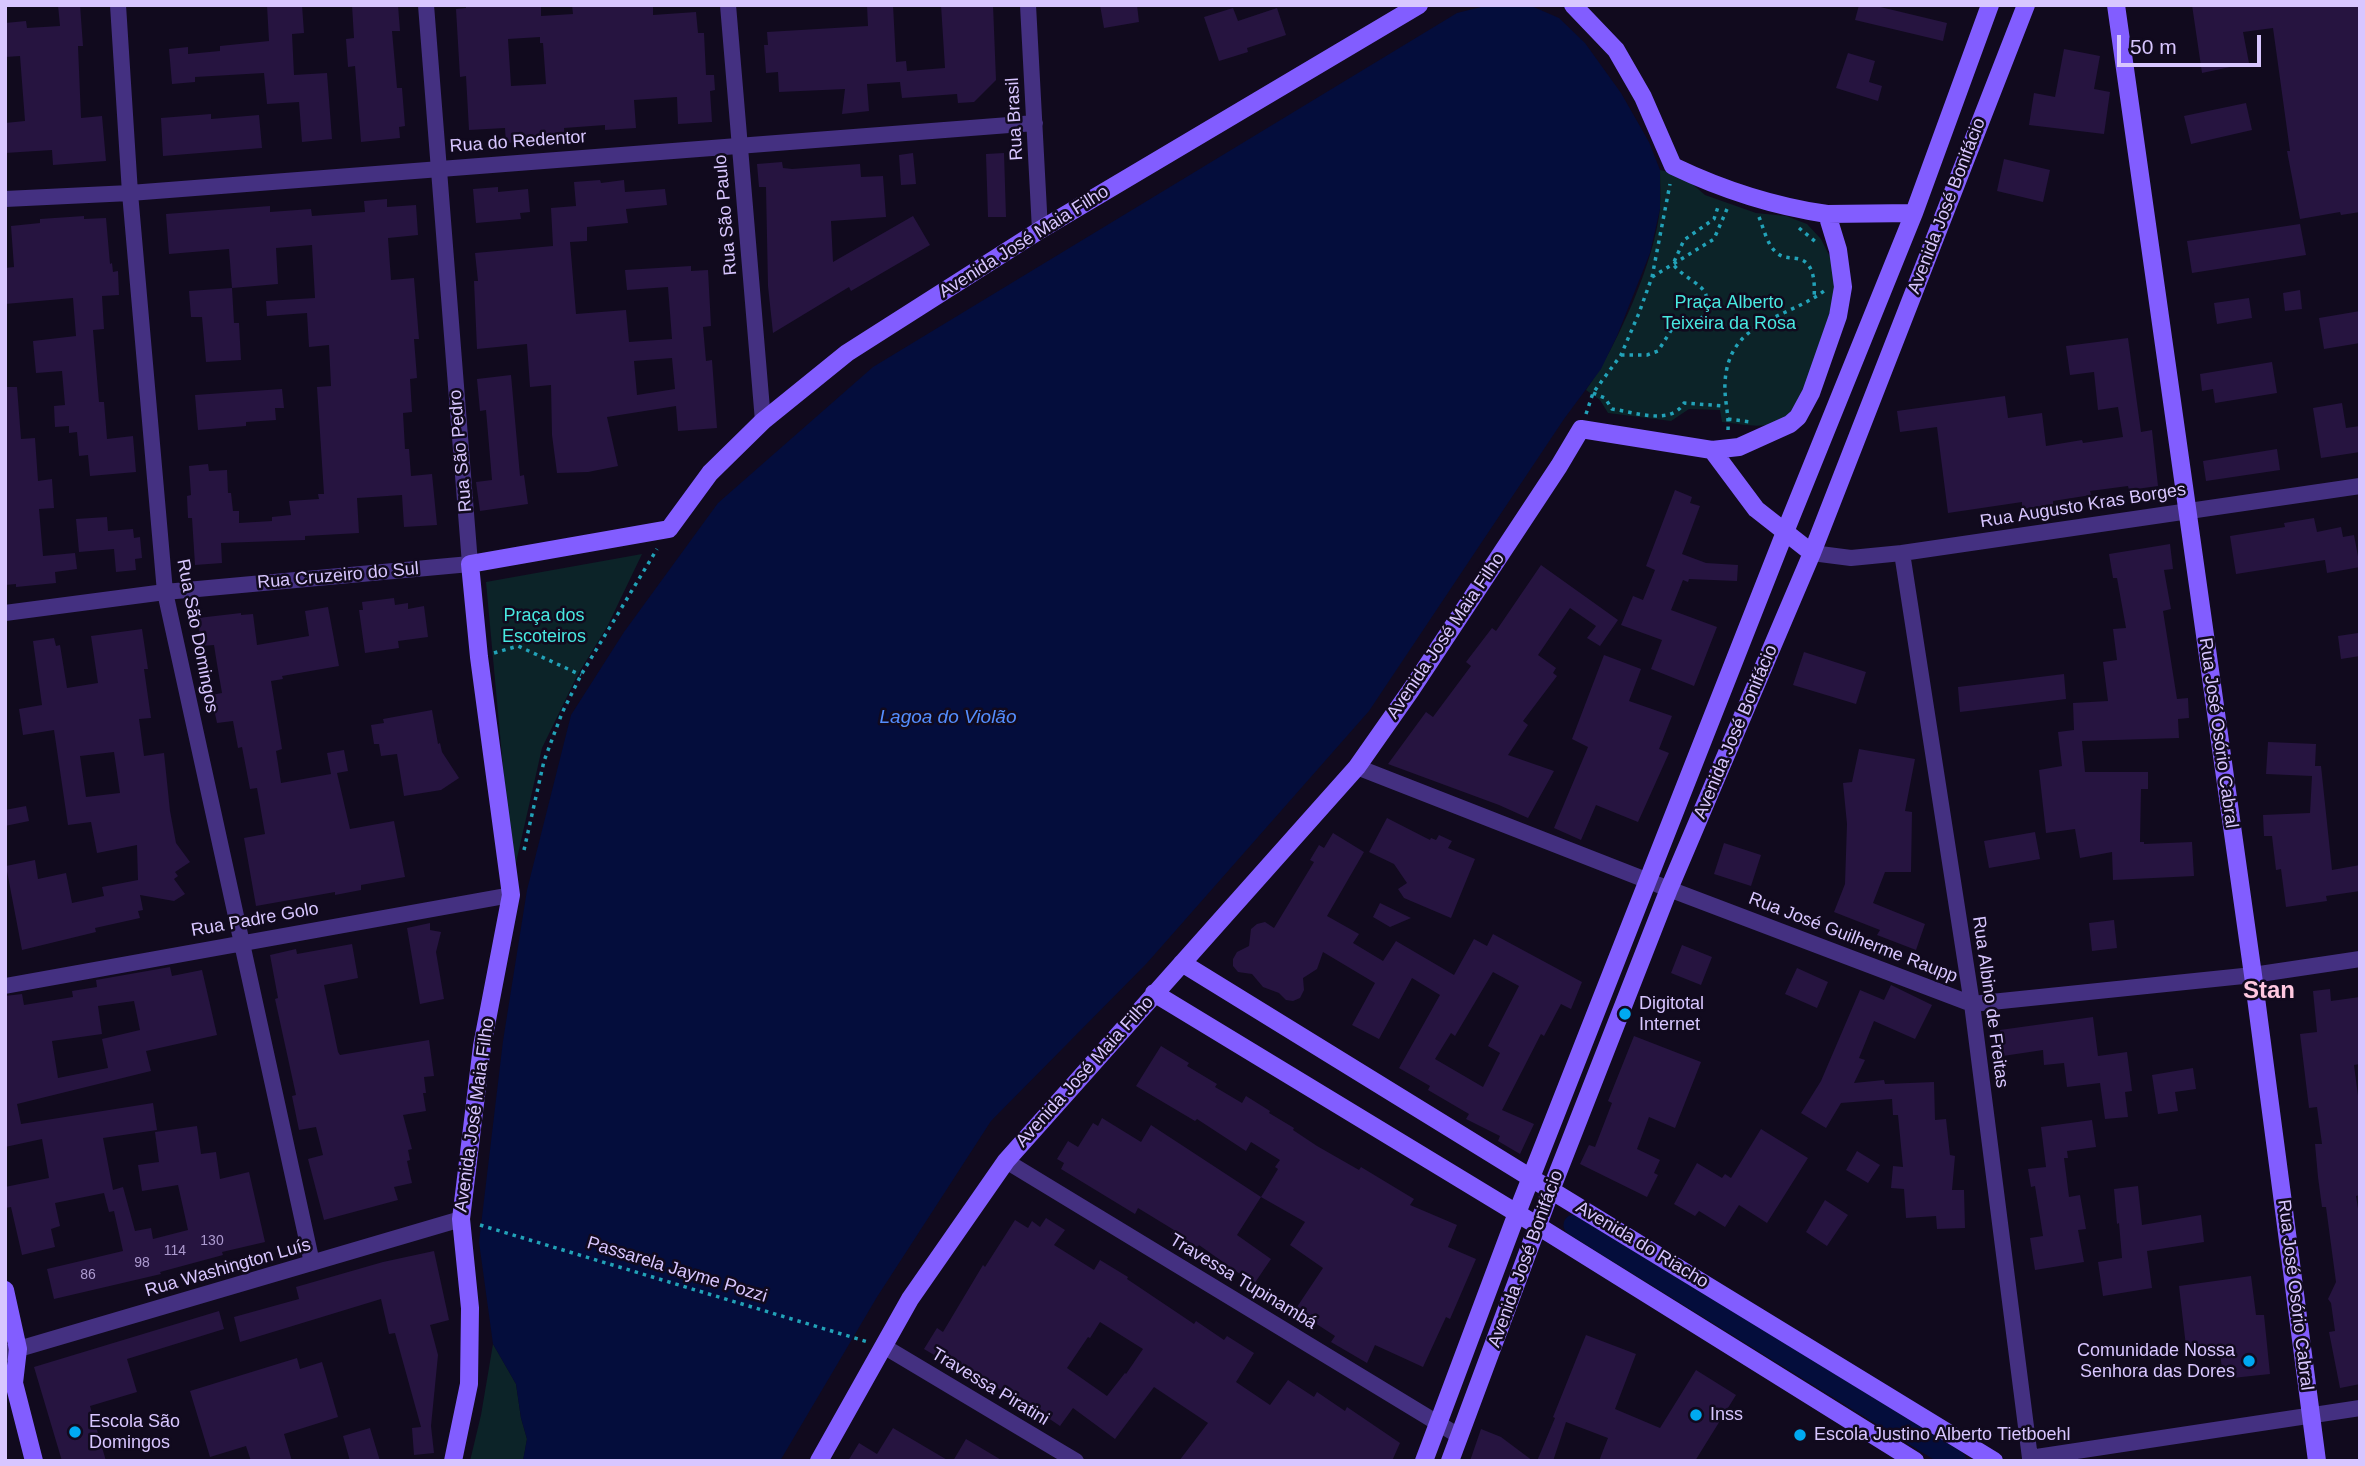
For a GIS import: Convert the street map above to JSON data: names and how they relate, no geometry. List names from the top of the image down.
{
  "streets": {
    "street": [
      "Rua Brasil",
      "Rua do Redentor",
      "Avenida José Bonifácio",
      "Rua São Paulo",
      "Avenida José Maia Filho",
      "Rua São Pedro",
      "Rua Augusto Kras Borges",
      "Rua Cruzeiro do Sul",
      "Rua São Domingos",
      "Rua José Osório Cabral",
      "Rua Padre Golo",
      "Rua José Guilherme Raupp",
      "Rua Albino de Freitas",
      "Avenida do Riacho",
      "Rua Washington Luís",
      "Travessa Tupinambá",
      "Travessa Piratini"
    ],
    "path": ["Passarela Jayme Pozzi"]
  },
  "crossings": [
    ["Rua Brasil", "Rua do Redentor"],
    ["Rua Brasil", "Avenida José Maia Filho"],
    ["Rua do Redentor", "Rua São Paulo"],
    ["Rua do Redentor", "Rua São Pedro"],
    ["Rua do Redentor", "Rua São Domingos"],
    ["Avenida José Bonifácio", "Rua Augusto Kras Borges"],
    ["Avenida José Bonifácio", "Rua José Guilherme Raupp"],
    ["Avenida José Bonifácio", "Avenida do Riacho"],
    ["Avenida José Bonifácio", "Travessa Tupinambá"],
    ["Rua São Paulo", "Avenida José Maia Filho"],
    ["Avenida José Maia Filho", "Rua São Pedro"],
    ["Avenida José Maia Filho", "Rua Cruzeiro do Sul"],
    ["Avenida José Maia Filho", "Rua Padre Golo"],
    ["Avenida José Maia Filho", "Rua José Guilherme Raupp"],
    ["Avenida José Maia Filho", "Avenida do Riacho"],
    ["Avenida José Maia Filho", "Rua Washington Luís"],
    ["Avenida José Maia Filho", "Passarela Jayme Pozzi"],
    ["Avenida José Maia Filho", "Travessa Tupinambá"],
    ["Avenida José Maia Filho", "Travessa Piratini"],
    ["Rua São Pedro", "Rua Cruzeiro do Sul"],
    ["Rua São Pedro", "Rua Padre Golo"],
    ["Rua Augusto Kras Borges", "Rua José Osório Cabral"],
    ["Rua Augusto Kras Borges", "Rua Albino de Freitas"],
    ["Rua Cruzeiro do Sul", "Rua São Domingos"],
    ["Rua São Domingos", "Rua Padre Golo"],
    ["Rua São Domingos", "Rua Washington Luís"],
    ["Rua José Osório Cabral", "Rua José Guilherme Raupp"],
    ["Rua José Guilherme Raupp", "Rua Albino de Freitas"],
    ["Rua Washington Luís", "Passarela Jayme Pozzi"],
    ["Passarela Jayme Pozzi", "Travessa Piratini"]
  ],
  "districts": ["Stan"],
  "water": ["Lagoa do Violão"],
  "parks": ["Praça Alberto Teixeira da Rosa", "Praça dos Escoteiros"],
  "places": [
    "Digitotal Internet",
    "Comunidade Nossa Senhora das Dores",
    "Inss",
    "Escola São Domingos",
    "Escola Justino Alberto Tietboehl"
  ],
  "house_numbers": [
    "130",
    "114",
    "98",
    "86"
  ],
  "scale_bar": "50 m"
}
